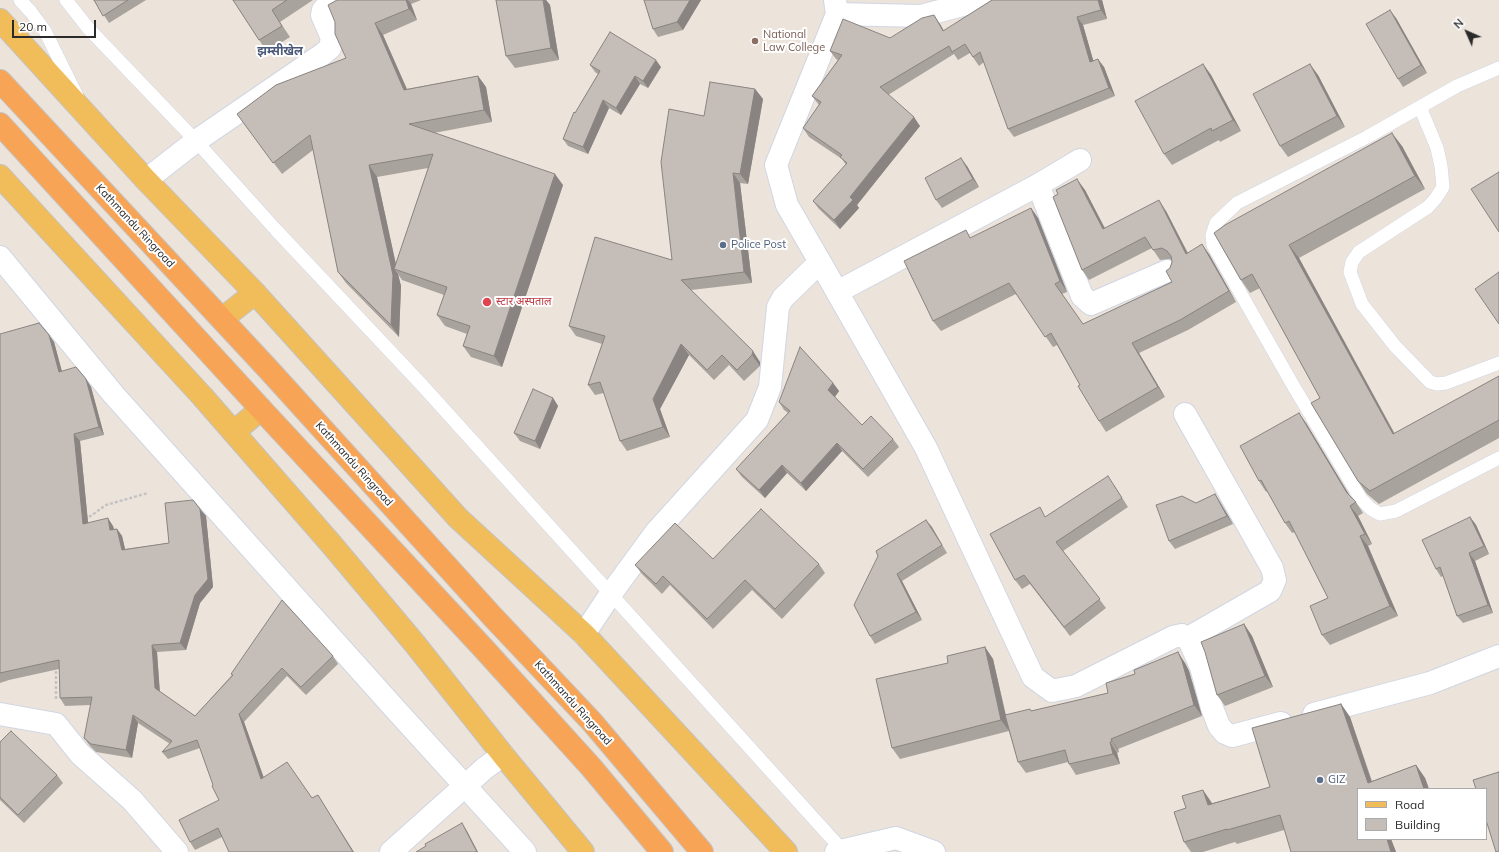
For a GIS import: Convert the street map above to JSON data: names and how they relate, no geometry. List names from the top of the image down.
{
  "streets": {
    "highway": ["Kathmandu Ringroad"]
  },
  "districts": ["झम्सीखेल"],
  "places": [
    "National Law College",
    "Police Post",
    "स्टार अस्पताल",
    "GIZ"
  ],
  "legend": ["Road", "Building"],
  "scale_bar": "20 m",
  "north": "top left"
}
